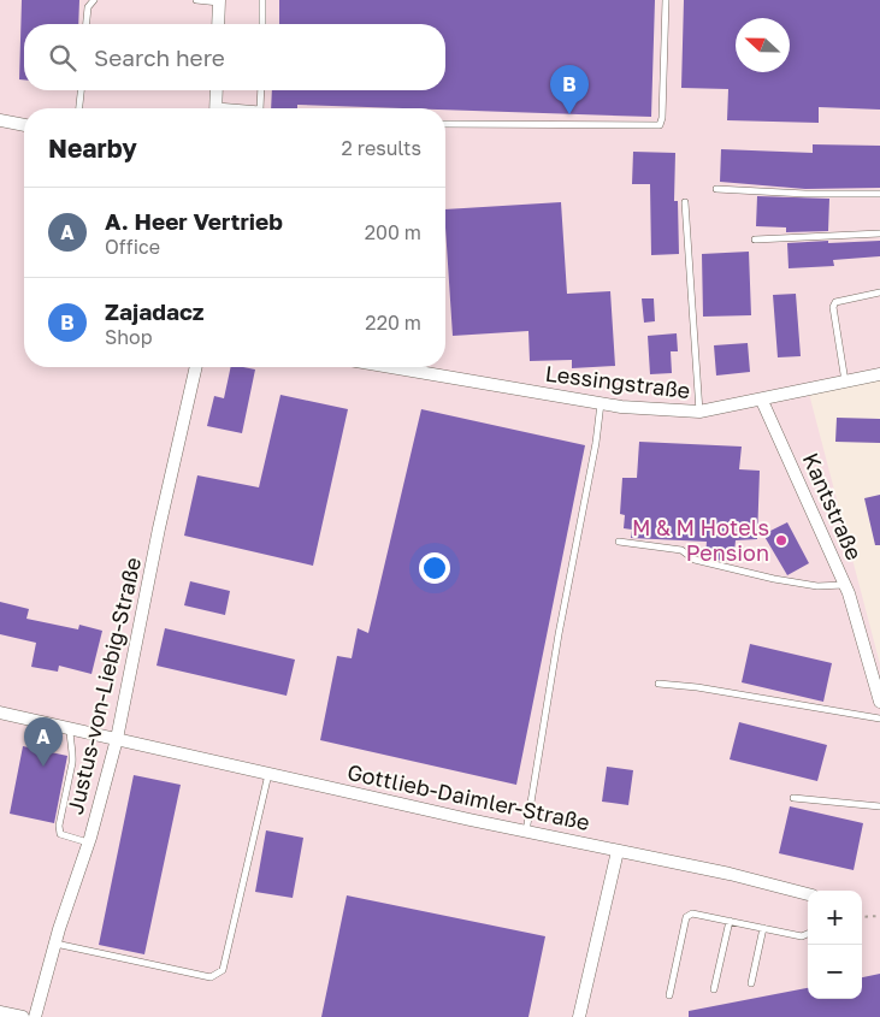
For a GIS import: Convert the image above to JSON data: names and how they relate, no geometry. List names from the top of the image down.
{
  "streets": {
    "street": [
      "Lessingstraße",
      "Kantstraße",
      "Justus-von-Liebig-Straße",
      "Gottlieb-Daimler-Straße"
    ]
  },
  "crossings": [
    ["Lessingstraße", "Kantstraße"],
    ["Justus-von-Liebig-Straße", "Gottlieb-Daimler-Straße"]
  ],
  "places": ["M & M Hotels Pension"],
  "north": "left",
  "page": {
    "search": "Search here",
    "pins": ["B", "A"],
    "heading": ["Nearby", "2 results"],
    "list": [
      {
        "mark": "A",
        "name": "A. Heer Vertrieb",
        "note": "Office",
        "value": "200 m"
      },
      {
        "mark": "B",
        "name": "Zajadacz",
        "note": "Shop",
        "value": "220 m"
      }
    ],
    "map_buttons": ["+", "−"]
  }
}
